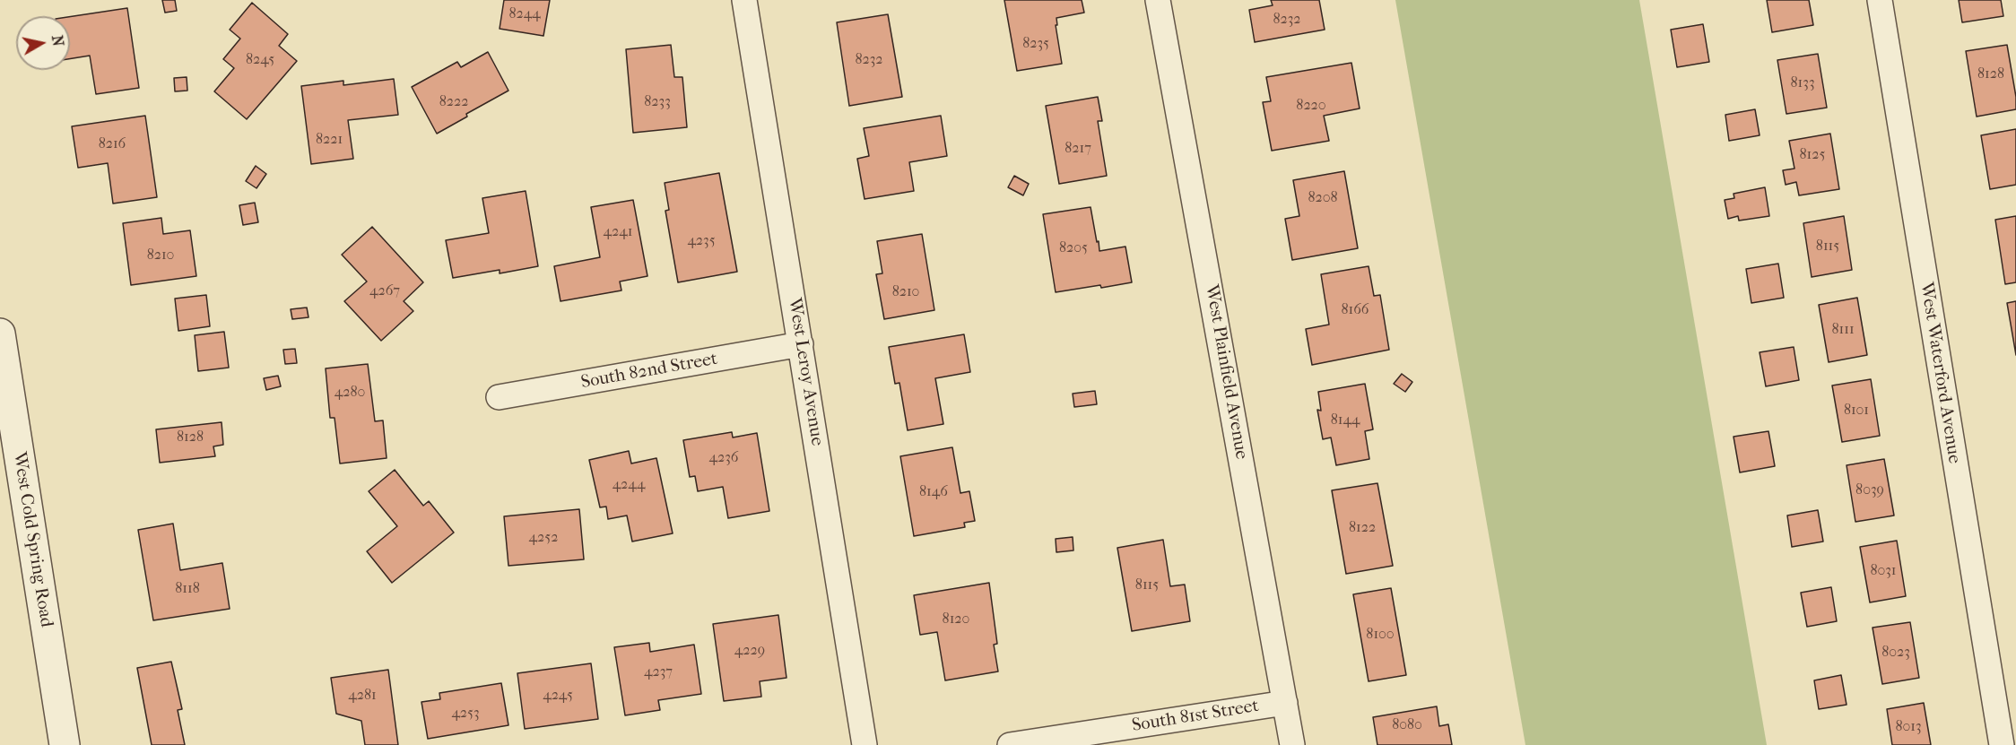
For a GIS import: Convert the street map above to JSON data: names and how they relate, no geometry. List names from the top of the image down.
{
  "streets": {
    "street": [
      "South 82nd Street",
      "West Leroy Avenue",
      "West Plainfield Avenue",
      "West Waterford Avenue",
      "West Cold Spring Road",
      "South 81st Street"
    ]
  },
  "crossings": [
    ["South 82nd Street", "West Leroy Avenue"],
    ["West Plainfield Avenue", "South 81st Street"]
  ],
  "house_numbers": [
    "8244",
    "8232",
    "8235",
    "8245",
    "8232",
    "8128",
    "8133",
    "8222",
    "8233",
    "8220",
    "8221",
    "8216",
    "8217",
    "8125",
    "8208",
    "4241",
    "4235",
    "8115",
    "8205",
    "8210",
    "4267",
    "8210",
    "8166",
    "8111",
    "4280",
    "8101",
    "8144",
    "8128",
    "4236",
    "4244",
    "8039",
    "8146",
    "8122",
    "4252",
    "8031",
    "8115",
    "8118",
    "8120",
    "8100",
    "4229",
    "8023",
    "4237",
    "4281",
    "4245",
    "4253",
    "8080",
    "8013"
  ],
  "north": "right"
}
